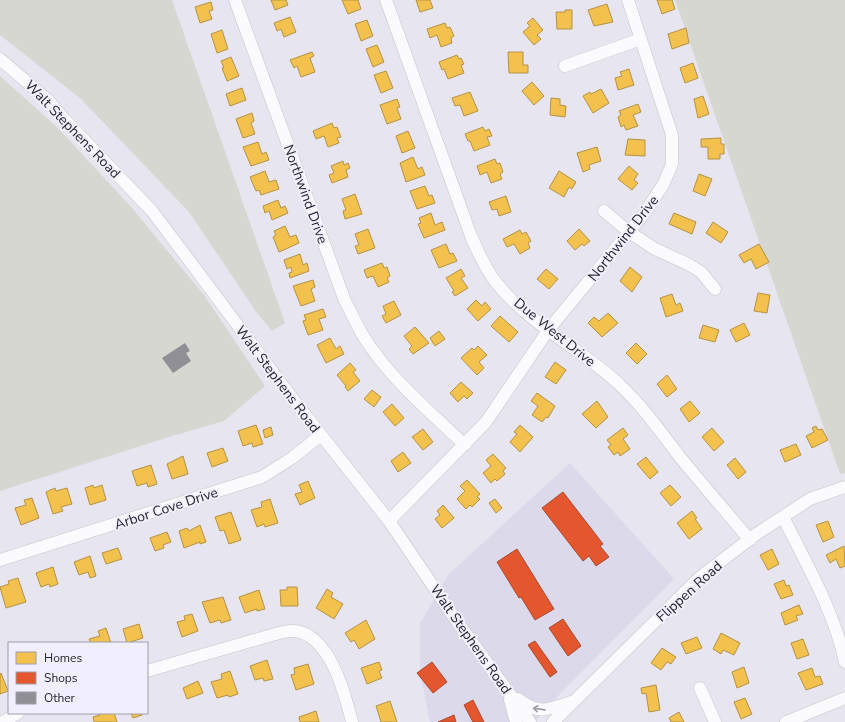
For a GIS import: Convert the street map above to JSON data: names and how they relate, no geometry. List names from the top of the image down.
{
  "streets": {
    "street": [
      "Walt Stephens Road",
      "Northwind Drive",
      "Due West Drive",
      "Arbor Cove Drive",
      "Flippen Road"
    ]
  },
  "crossings": [
    ["Walt Stephens Road", "Northwind Drive"],
    ["Walt Stephens Road", "Arbor Cove Drive"],
    ["Northwind Drive", "Due West Drive"],
    ["Due West Drive", "Flippen Road"]
  ],
  "legend": ["Homes", "Shops", "Other"]
}
